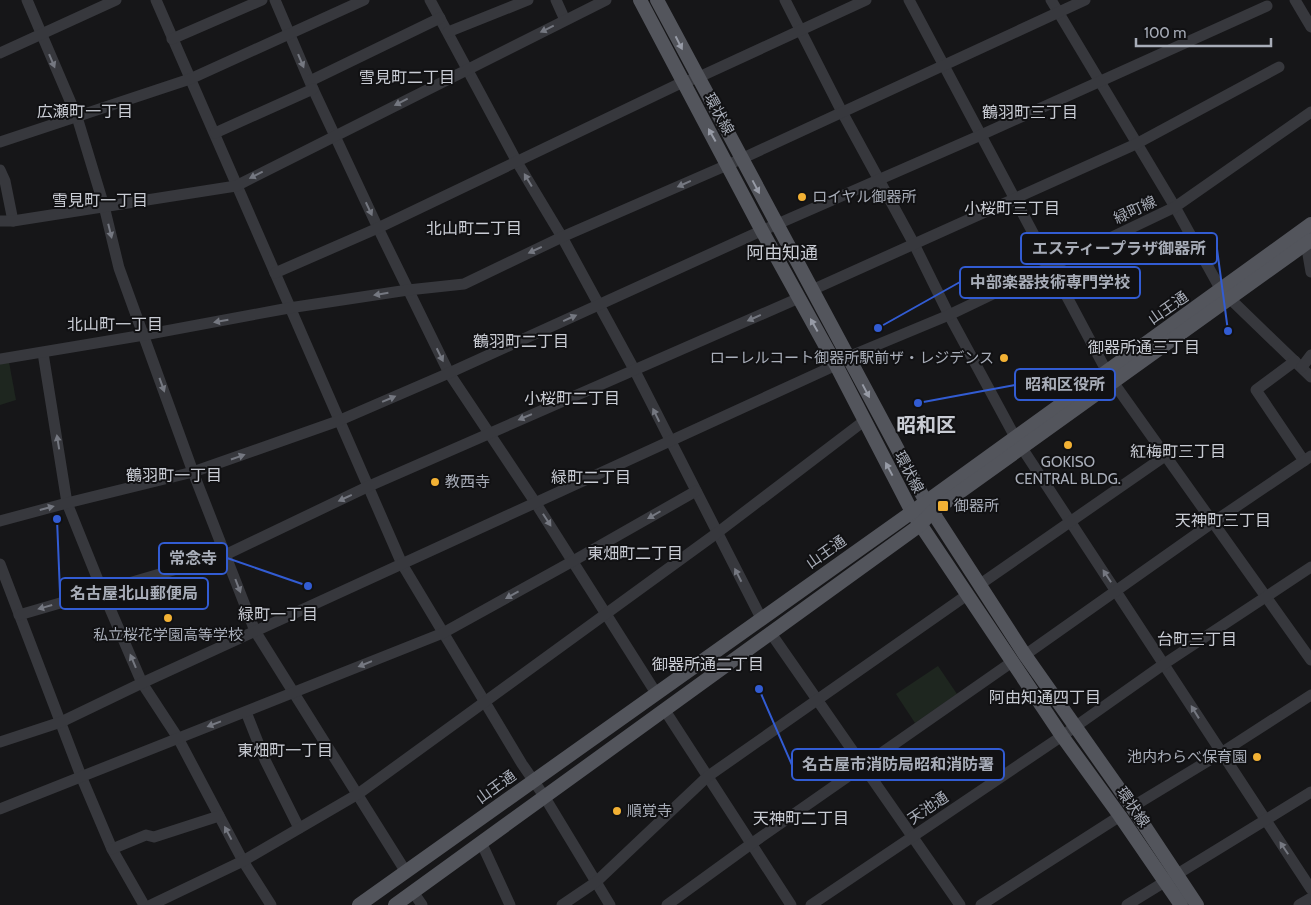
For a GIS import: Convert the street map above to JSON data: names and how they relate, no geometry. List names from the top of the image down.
{
  "streets": {
    "main road": ["環状線", "山王通"],
    "street": ["緑町線", "天池通"]
  },
  "crossings": [
    ["環状線", "緑町線"],
    ["環状線", "山王通"],
    ["環状線", "天池通"]
  ],
  "districts": [
    "雪見町二丁目",
    "広瀬町一丁目",
    "鶴羽町三丁目",
    "雪見町一丁目",
    "小桜町三丁目",
    "北山町二丁目",
    "阿由知通",
    "北山町一丁目",
    "鶴羽町二丁目",
    "御器所通三丁目",
    "小桜町二丁目",
    "昭和区",
    "紅梅町三丁目",
    "鶴羽町一丁目",
    "緑町二丁目",
    "天神町三丁目",
    "東畑町二丁目",
    "緑町一丁目",
    "台町三丁目",
    "御器所通二丁目",
    "阿由知通四丁目",
    "東畑町一丁目",
    "天神町二丁目"
  ],
  "places": {
    "other": [
      "ロイヤル御器所",
      "中部楽器技術専門学校",
      "エスティープラザ御器所",
      "ローレルコート御器所駅前ザ・レジデンス",
      "昭和区役所",
      "GOKISO CENTRAL BLDG.",
      "教西寺",
      "名古屋北山郵便局",
      "常念寺",
      "私立桜花学園高等学校",
      "名古屋市消防局昭和消防署",
      "池内わらべ保育園",
      "順覚寺"
    ],
    "transit": ["御器所"]
  },
  "scale_bar": "100 m"
}
